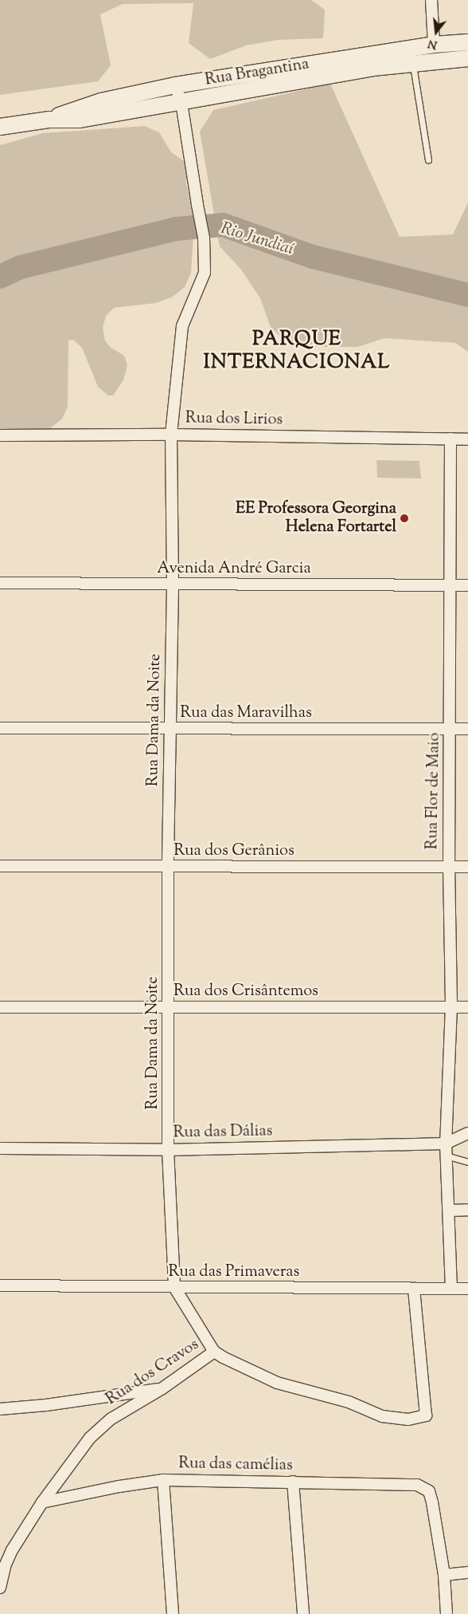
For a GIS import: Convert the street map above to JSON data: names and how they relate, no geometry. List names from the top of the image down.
{
  "streets": {
    "main road": ["Rua Bragantina"],
    "street": [
      "Rua dos Lirios",
      "Avenida André Garcia",
      "Rua das Maravilhas",
      "Rua Dama da Noite",
      "Rua Flor de Maio",
      "Rua dos Gerânios",
      "Rua dos Crisântemos",
      "Rua das Dálias",
      "Rua das Primaveras",
      "Rua dos Cravos",
      "Rua das camélias"
    ]
  },
  "crossings": [
    ["Rua Bragantina", "Rua Dama da Noite"],
    ["Rua dos Lirios", "Rua Dama da Noite"],
    ["Rua dos Lirios", "Rua Flor de Maio"],
    ["Avenida André Garcia", "Rua Dama da Noite"],
    ["Avenida André Garcia", "Rua Flor de Maio"],
    ["Rua das Maravilhas", "Rua Dama da Noite"],
    ["Rua das Maravilhas", "Rua Flor de Maio"],
    ["Rua Dama da Noite", "Rua dos Gerânios"],
    ["Rua Dama da Noite", "Rua dos Crisântemos"],
    ["Rua Dama da Noite", "Rua das Dálias"],
    ["Rua Dama da Noite", "Rua das Primaveras"],
    ["Rua Dama da Noite", "Rua dos Cravos"],
    ["Rua Flor de Maio", "Rua dos Gerânios"],
    ["Rua Flor de Maio", "Rua dos Crisântemos"],
    ["Rua Flor de Maio", "Rua das Dálias"],
    ["Rua das Primaveras", "Rua dos Cravos"],
    ["Rua dos Cravos", "Rua das camélias"]
  ],
  "districts": ["PARQUE INTERNACIONAL"],
  "water": ["Rio Jundiaí"],
  "places": ["EE Professora Georgina Helena Fortartel"],
  "north": "bottom"
}
